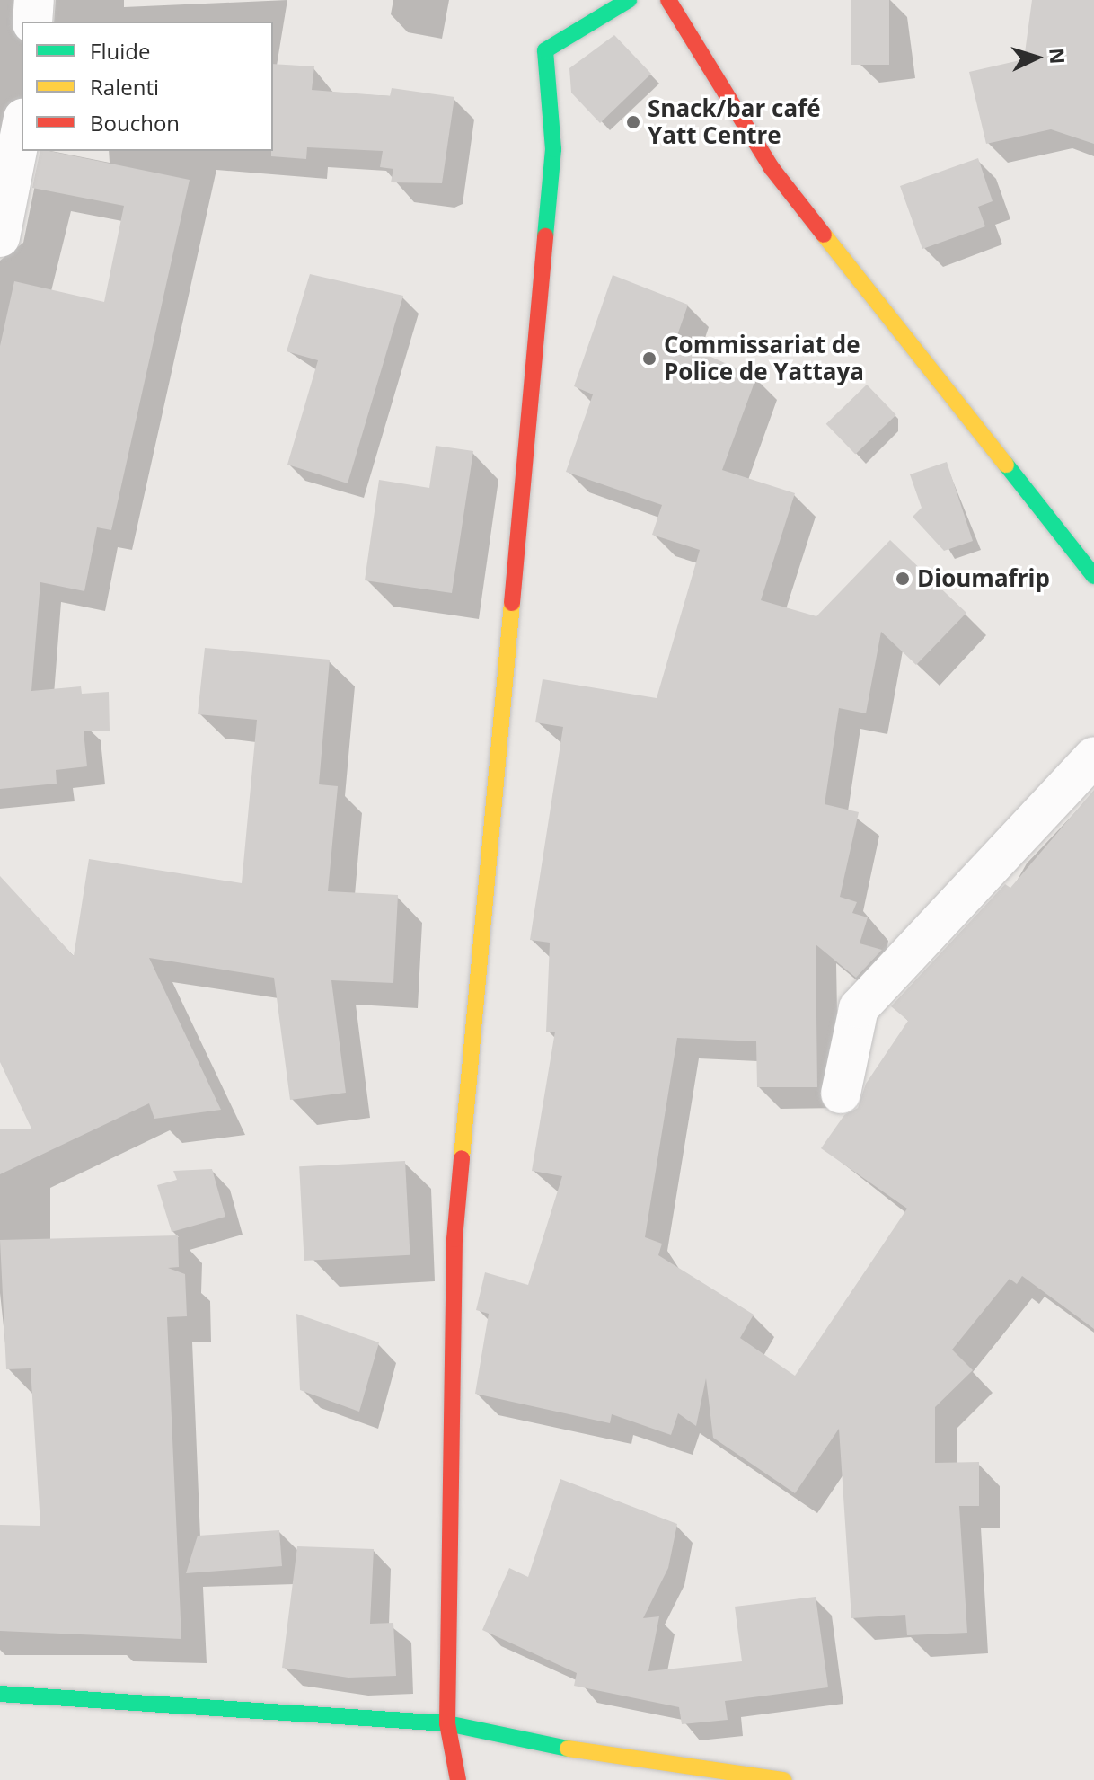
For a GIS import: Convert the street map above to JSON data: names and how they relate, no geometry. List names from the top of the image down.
{
  "places": ["Snack/bar café Yatt Centre", "Commissariat de Police de Yattaya", "Dioumafrip"],
  "legend": ["Fluide", "Ralenti", "Bouchon"],
  "north": "right"
}
